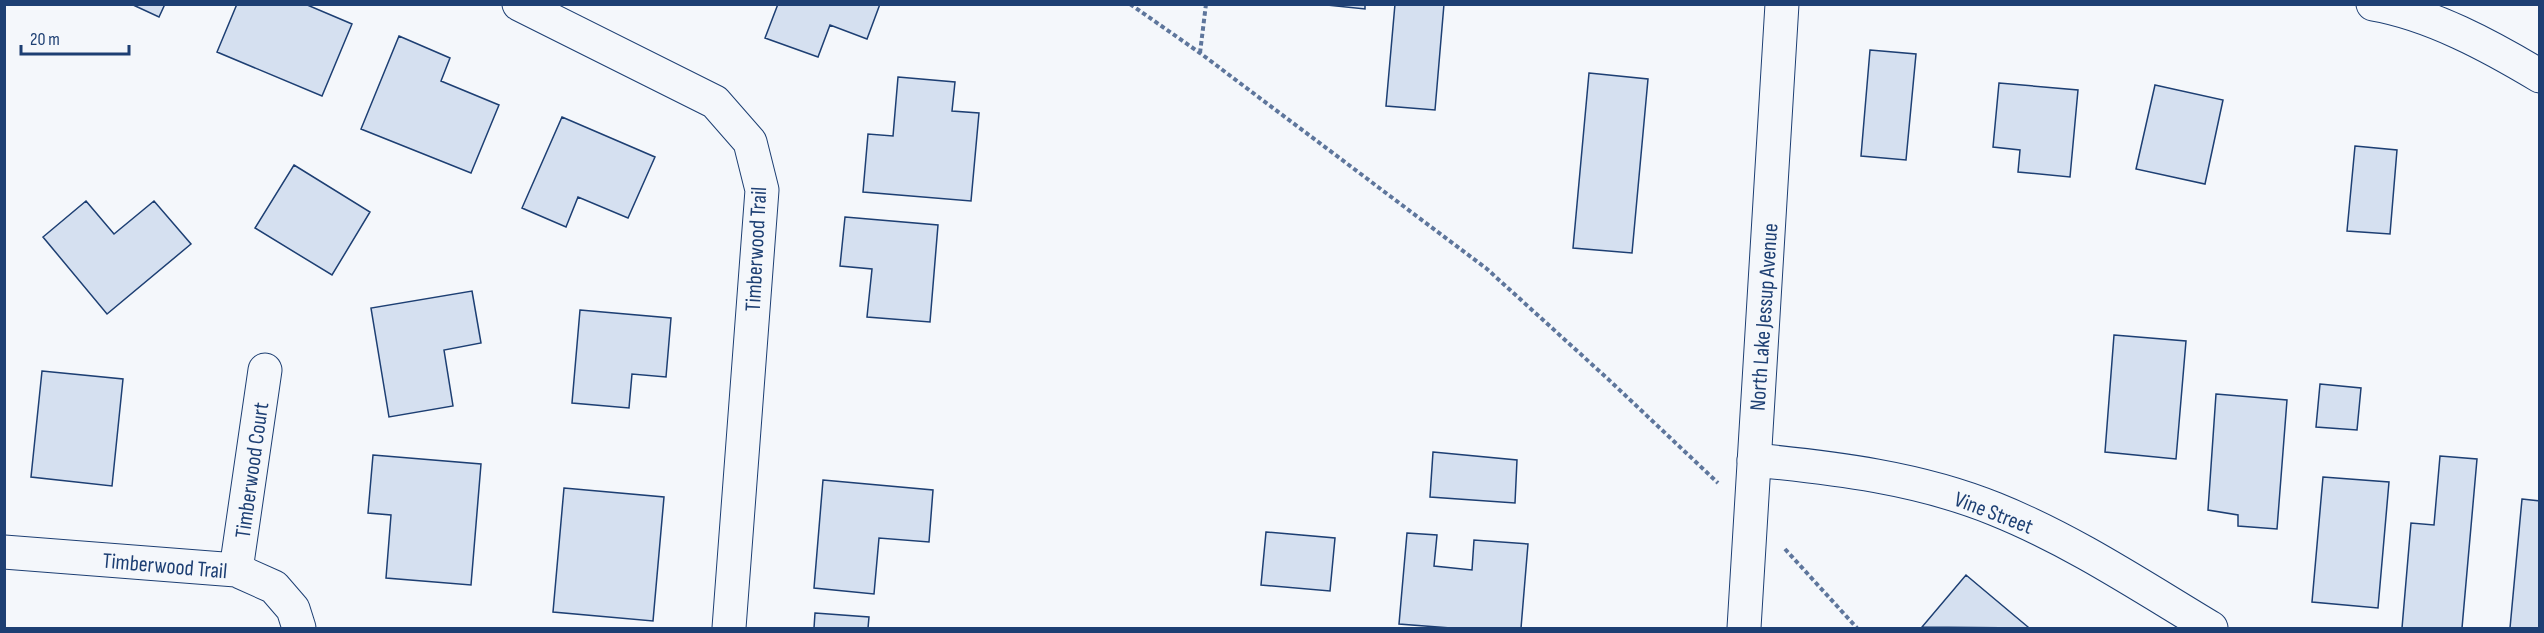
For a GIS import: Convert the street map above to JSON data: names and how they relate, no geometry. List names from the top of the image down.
{
  "streets": {
    "street": [
      "Timberwood Trail",
      "North Lake Jessup Avenue",
      "Timberwood Court",
      "Vine Street"
    ]
  },
  "crossings": [
    ["Timberwood Trail", "Timberwood Court"],
    ["North Lake Jessup Avenue", "Vine Street"]
  ],
  "scale_bar": "20 m"
}
